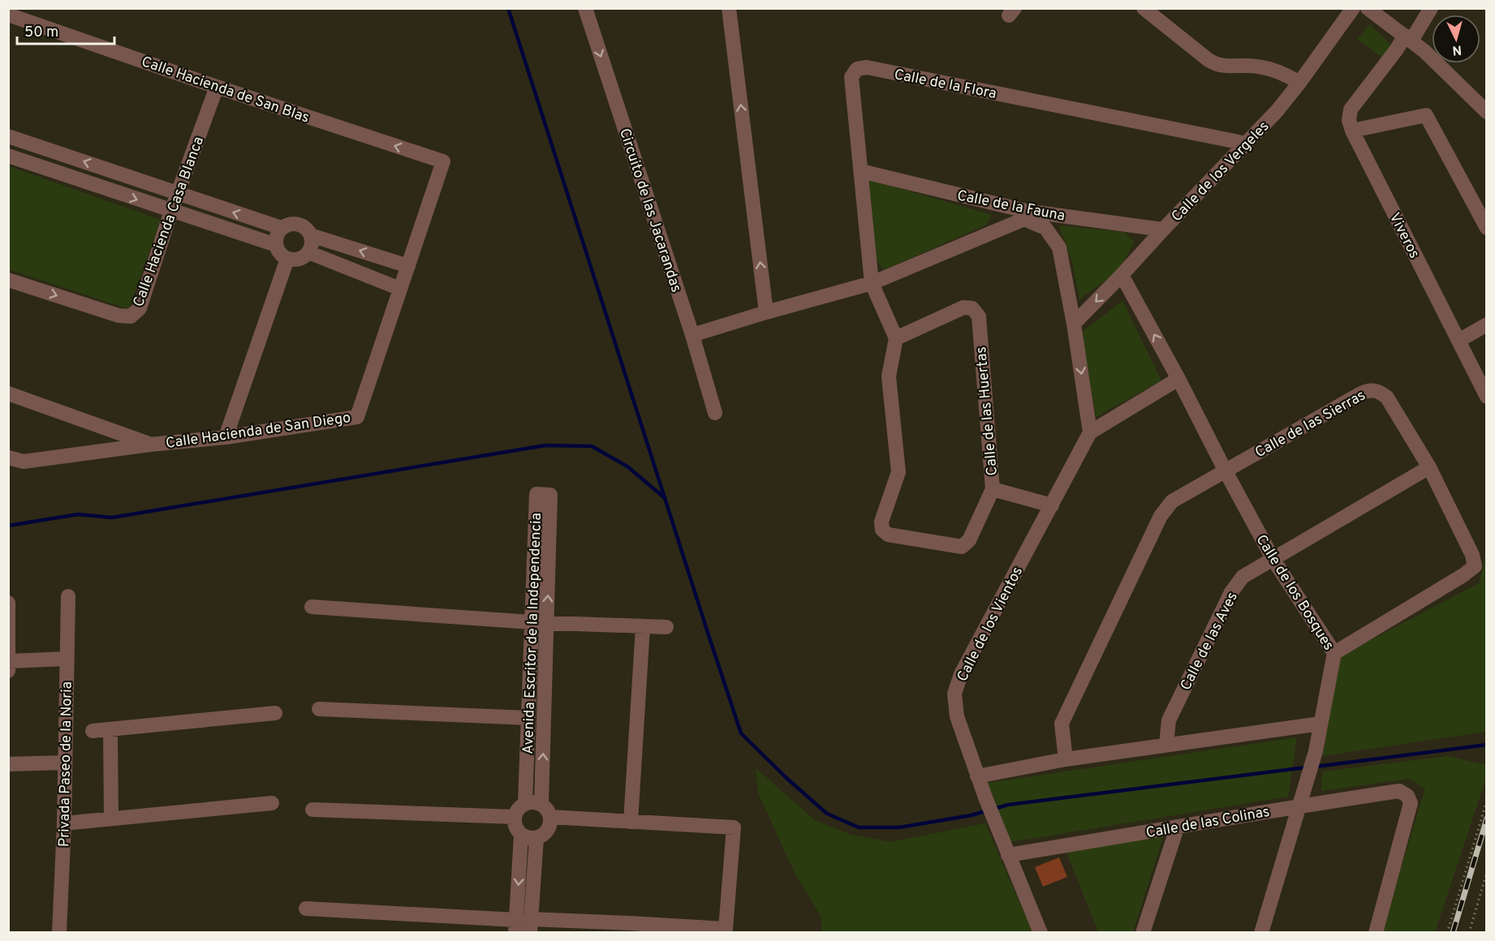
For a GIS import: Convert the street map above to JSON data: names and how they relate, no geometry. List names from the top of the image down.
{
  "streets": {
    "street": [
      "Calle de la Flora",
      "Calle Hacienda de San Blas",
      "Calle de los Vergeles",
      "Calle de la Fauna",
      "Circuito de las Jacarandas",
      "Calle Hacienda Casa Blanca",
      "Viveros",
      "Calle de las Huertas",
      "Calle de las Sierras",
      "Calle Hacienda de San Diego",
      "Calle de los Bosques",
      "Calle de los Vientos",
      "Avenida Escritor de la Independencia",
      "Calle de las Aves",
      "Privada Paseo de la Noria",
      "Calle de las Colinas"
    ]
  },
  "crossings": [
    ["Calle de la Flora", "Calle de los Vergeles"],
    ["Calle de la Flora", "Calle de la Fauna"],
    ["Calle Hacienda de San Blas", "Calle Hacienda Casa Blanca"],
    ["Calle Hacienda de San Blas", "Calle Hacienda de San Diego"],
    ["Calle de los Vergeles", "Calle de la Fauna"],
    ["Calle de los Vergeles", "Calle de los Bosques"],
    ["Calle de las Sierras", "Calle de los Bosques"],
    ["Calle de las Sierras", "Calle de las Aves"],
    ["Calle de los Bosques", "Calle de las Aves"],
    ["Calle de los Bosques", "Calle de las Colinas"],
    ["Calle de los Vientos", "Calle de las Colinas"]
  ],
  "scale_bar": "50 m",
  "north": "bottom"
}
